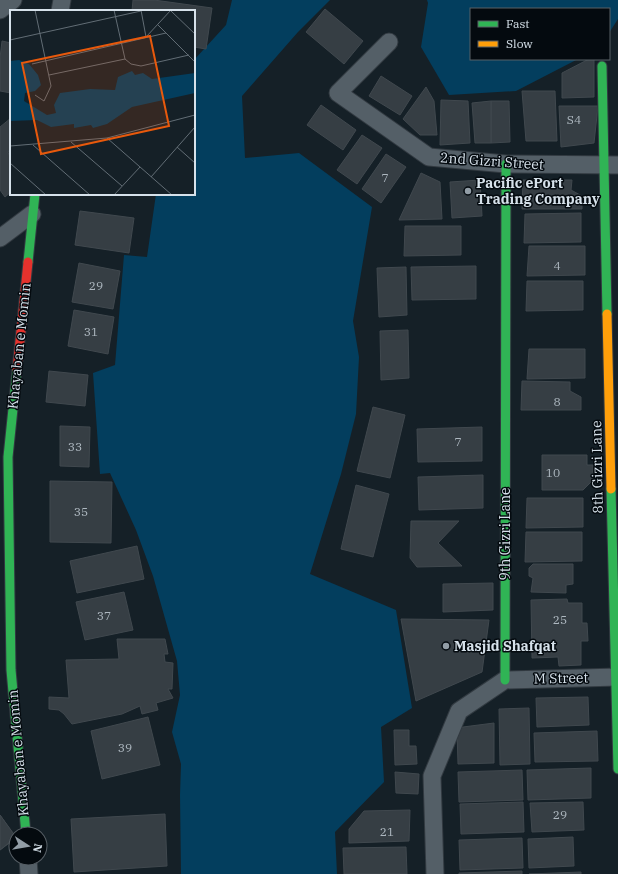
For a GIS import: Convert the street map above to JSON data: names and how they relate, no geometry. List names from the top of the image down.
{
  "streets": {
    "street": [
      "2nd Gizri Street",
      "Khayaban e Momin",
      "8th Gizri Lane",
      "9th Gizri Lane",
      "M Street"
    ]
  },
  "crossings": [
    ["2nd Gizri Street", "8th Gizri Lane"],
    ["2nd Gizri Street", "9th Gizri Lane"],
    ["8th Gizri Lane", "M Street"],
    ["9th Gizri Lane", "M Street"]
  ],
  "places": ["Pacific ePort Trading Company", "Masjid Shafqat"],
  "house_numbers": [
    "S4",
    "7",
    "4",
    "29",
    "31",
    "8",
    "7",
    "33",
    "10",
    "35",
    "37",
    "25",
    "39",
    "29",
    "21"
  ],
  "legend": ["Fast", "Slow"],
  "north": "right"
}
